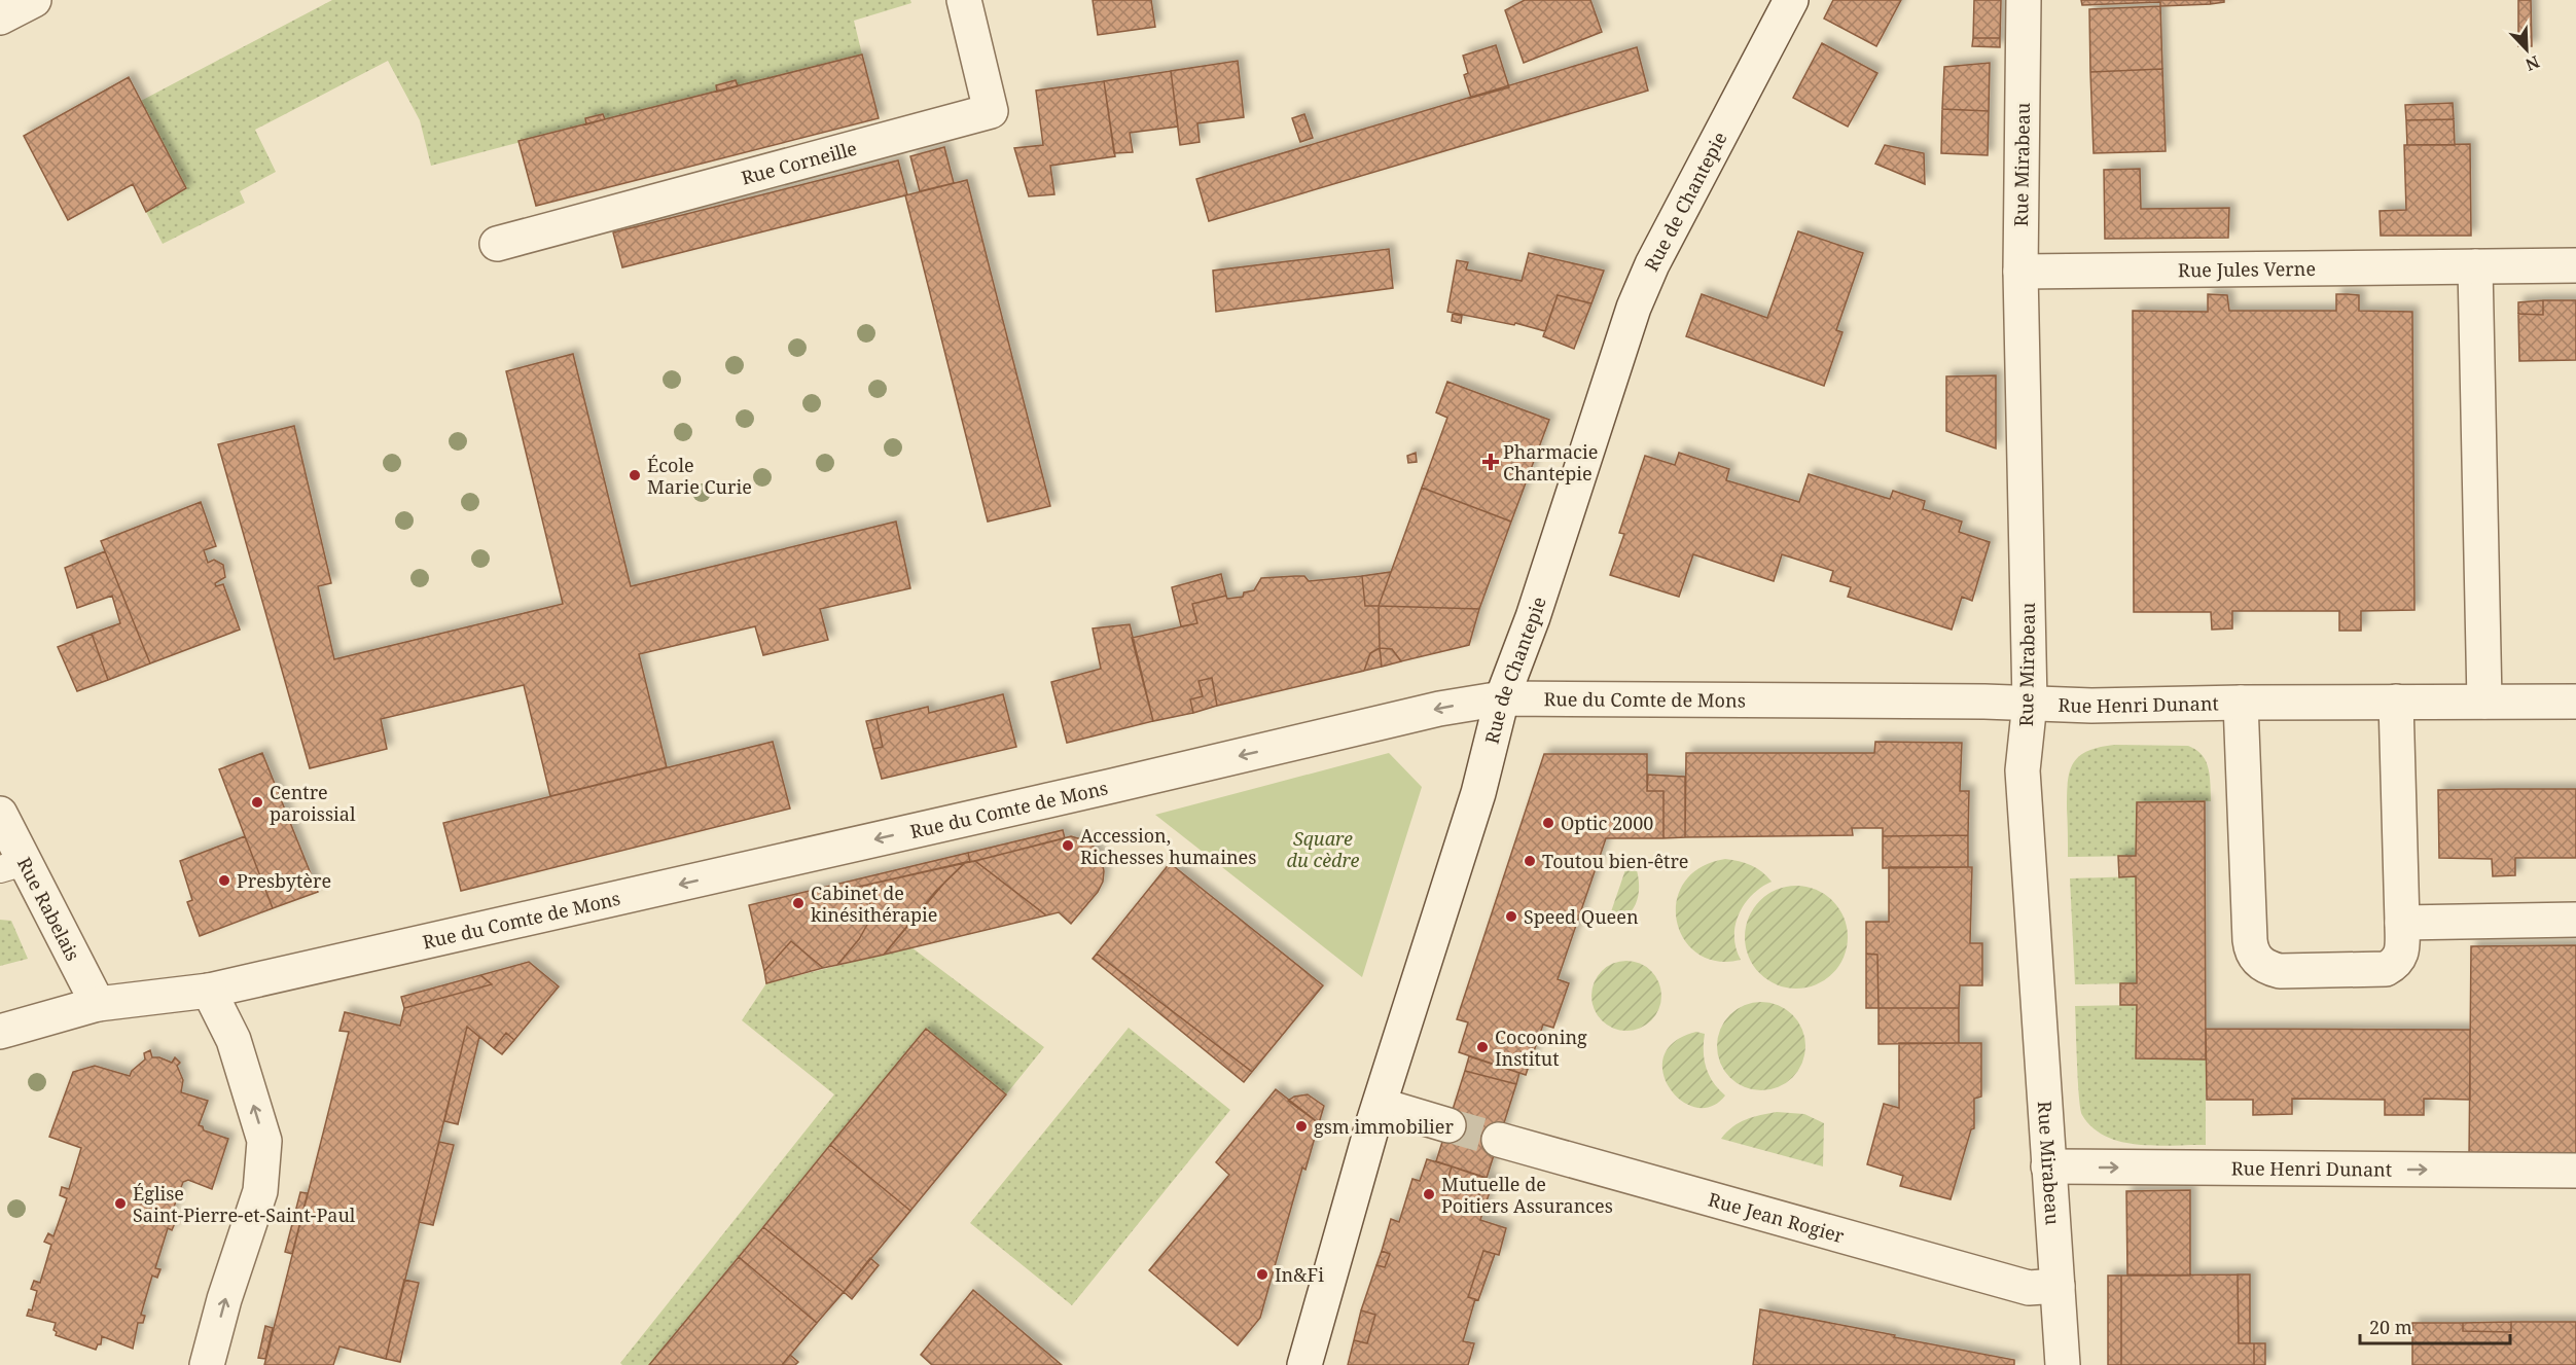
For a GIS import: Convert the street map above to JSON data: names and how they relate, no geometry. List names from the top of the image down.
{
  "streets": {
    "street": [
      "Rue Corneille",
      "Rue Mirabeau",
      "Rue de Chantepie",
      "Rue Jules Verne",
      "Rue du Comte de Mons",
      "Rue Henri Dunant",
      "Rue Rabelais",
      "Rue Jean Rogier"
    ]
  },
  "crossings": [
    ["Rue Mirabeau", "Rue Jules Verne"],
    ["Rue Mirabeau", "Rue du Comte de Mons"],
    ["Rue Mirabeau", "Rue Henri Dunant"],
    ["Rue Mirabeau", "Rue Jean Rogier"],
    ["Rue de Chantepie", "Rue du Comte de Mons"],
    ["Rue du Comte de Mons", "Rue Henri Dunant"],
    ["Rue du Comte de Mons", "Rue Rabelais"]
  ],
  "one_way": ["Rue du Comte de Mons"],
  "parks": ["Square du cèdre"],
  "places": {
    "health": ["Pharmacie Chantepie"],
    "other": [
      "École Marie Curie",
      "Centre paroissial",
      "Optic 2000",
      "Accession, Richesses humaines",
      "Toutou bien-être",
      "Presbytère",
      "Cabinet de kinésithérapie",
      "Speed Queen",
      "Cocooning Institut",
      "gsm immobilier",
      "Mutuelle de Poitiers Assurances",
      "Église Saint-Pierre-et-Saint-Paul",
      "In&Fi"
    ]
  },
  "scale_bar": "20 m",
  "north": "bottom right"
}
